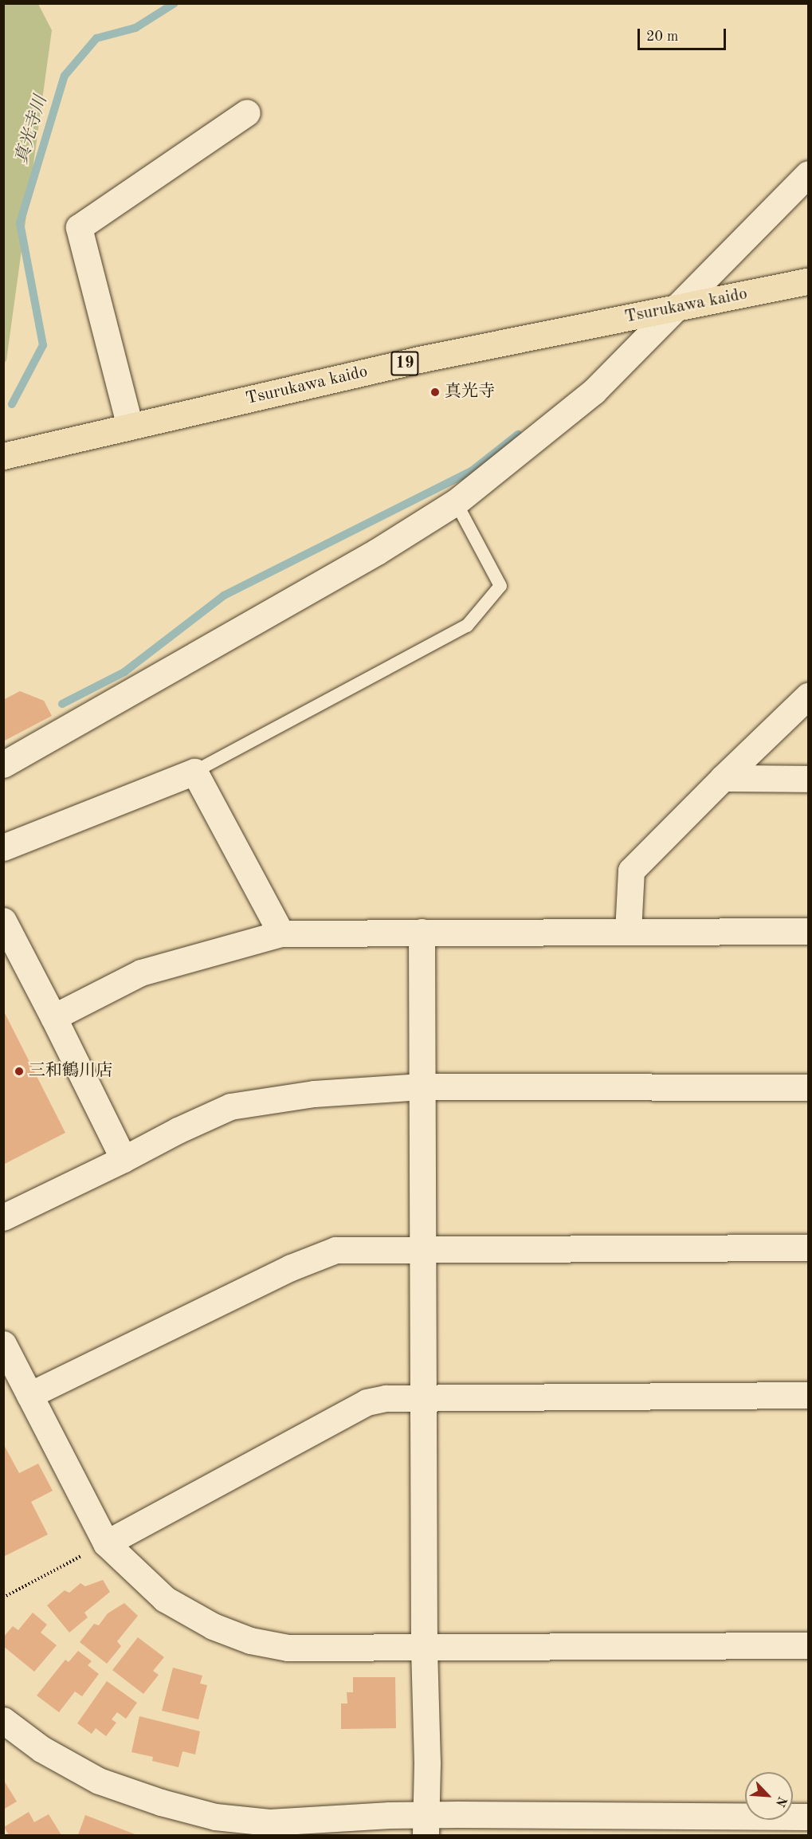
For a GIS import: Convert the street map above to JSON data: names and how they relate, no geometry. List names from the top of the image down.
{
  "streets": {
    "main road": ["Tsurukawa kaido", "19"]
  },
  "water": ["真光寺川"],
  "places": ["真光寺", "三和鶴川店"],
  "scale_bar": "20 m",
  "north": "bottom right"
}
